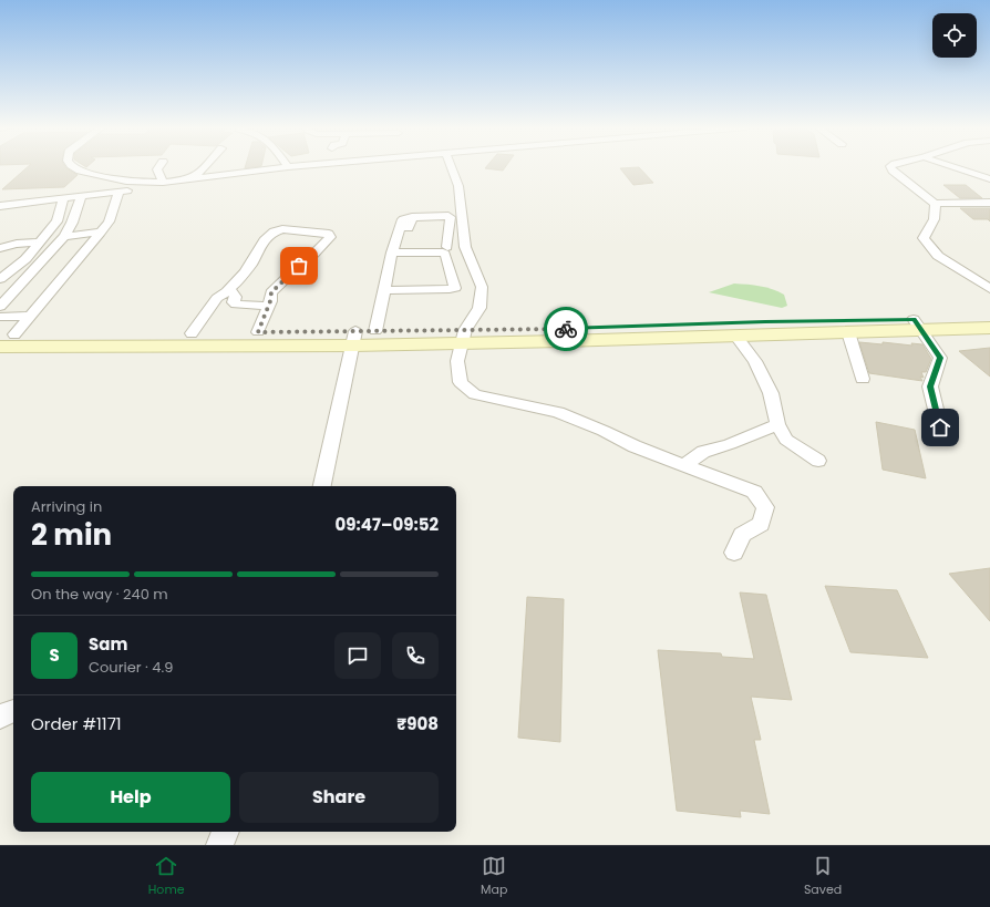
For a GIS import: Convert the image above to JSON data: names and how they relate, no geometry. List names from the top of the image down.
{
  "page": {
    "heading": ["2 min", "Arriving in", "09:47–09:52"],
    "panel": [
      "Sam",
      "Courier · 4.9",
      "Order #1171",
      "₹908"
    ],
    "bar": "On the way · 240 m",
    "round": "S",
    "buttons": ["Help", "Share"],
    "tabs": ["Home", "Map", "Saved"]
  }
}
